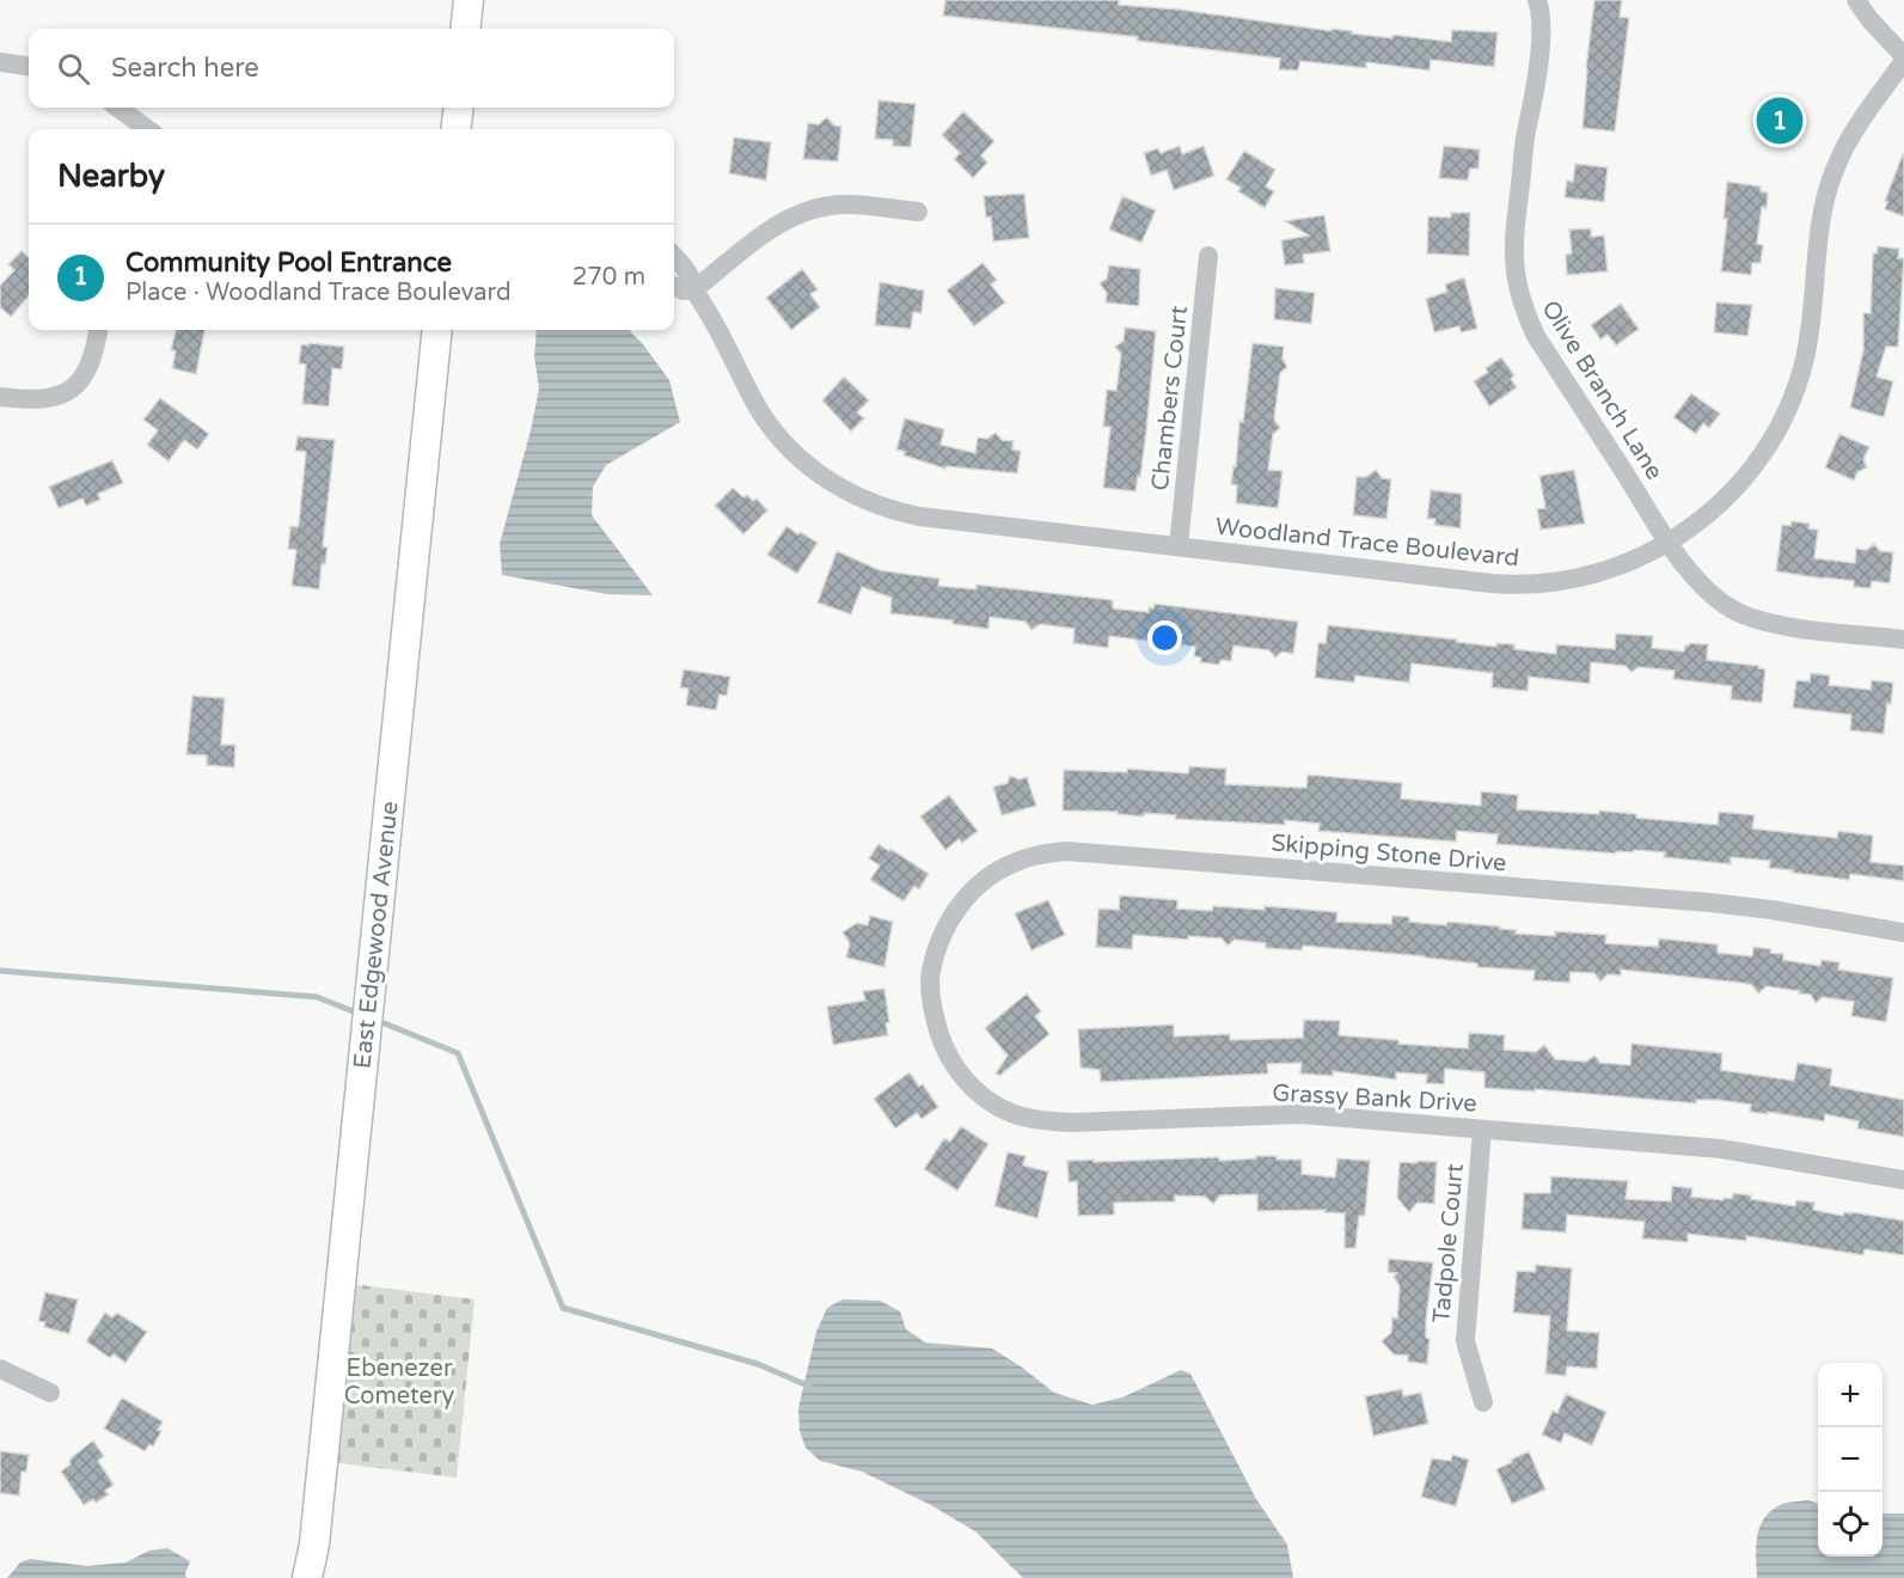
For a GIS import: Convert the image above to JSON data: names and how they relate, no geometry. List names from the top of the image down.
{
  "streets": {
    "main road": ["East Edgewood Avenue"],
    "street": [
      "Olive Branch Lane",
      "Chambers Court",
      "Woodland Trace Boulevard",
      "Skipping Stone Drive",
      "Grassy Bank Drive",
      "Tadpole Court"
    ]
  },
  "crossings": [
    ["Olive Branch Lane", "Woodland Trace Boulevard"],
    ["Chambers Court", "Woodland Trace Boulevard"],
    ["Skipping Stone Drive", "Grassy Bank Drive"],
    ["Grassy Bank Drive", "Tadpole Court"]
  ],
  "parks": ["Ebenezer Cometery"],
  "page": {
    "search": "Search here",
    "pins": "1",
    "heading": "Nearby",
    "list": [
      {
        "mark": "1",
        "name": "Community Pool Entrance",
        "note": "Place · Woodland Trace Boulevard",
        "value": "270 m"
      }
    ],
    "map_buttons": ["+", "−"]
  }
}
